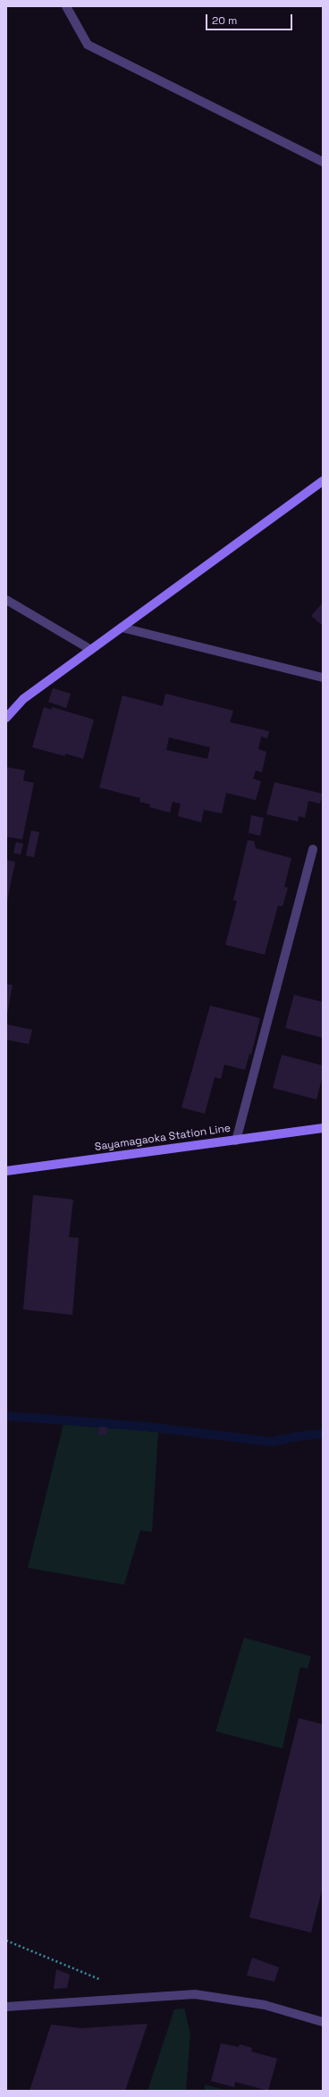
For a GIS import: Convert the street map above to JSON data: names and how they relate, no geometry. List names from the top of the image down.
{
  "streets": {
    "street": ["Sayamagaoka Station Line"]
  },
  "scale_bar": "20 m"
}
